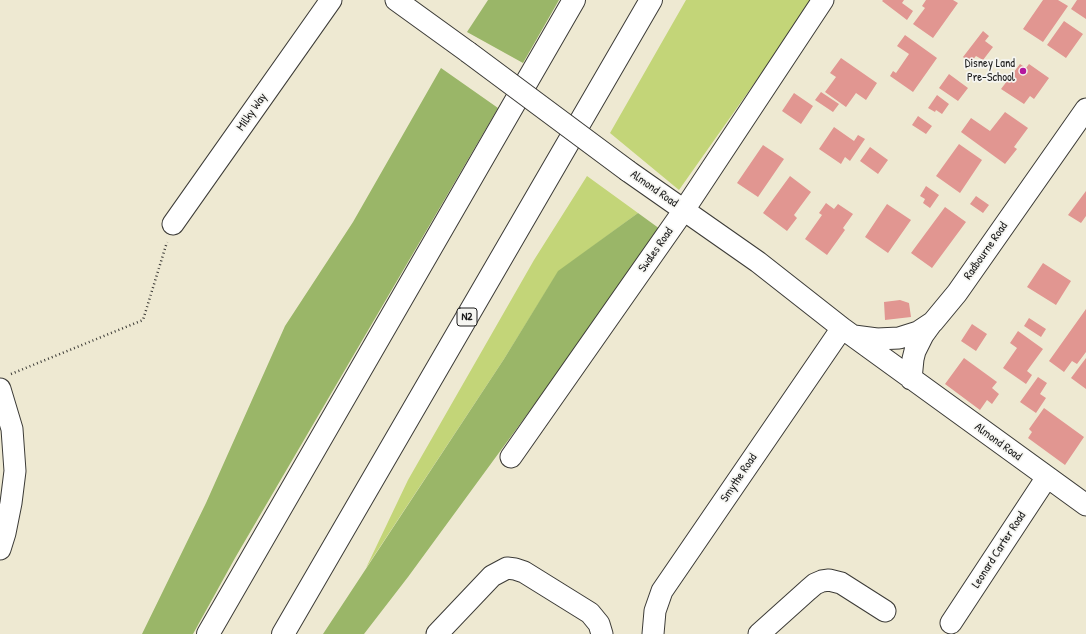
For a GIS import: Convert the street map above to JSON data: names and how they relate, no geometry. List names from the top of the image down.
{
  "streets": {
    "highway": ["N2"],
    "street": [
      "Milky Way",
      "Almond Road",
      "Swales Road",
      "Radbourne Road",
      "Smythe Road",
      "Leonard Carter Road"
    ]
  },
  "crossings": [
    ["Almond Road", "Swales Road"],
    ["Almond Road", "Radbourne Road"],
    ["Almond Road", "Smythe Road"],
    ["Almond Road", "Leonard Carter Road"],
    ["Radbourne Road", "Smythe Road"]
  ],
  "places": ["Disney Land Pre-School"]
}
